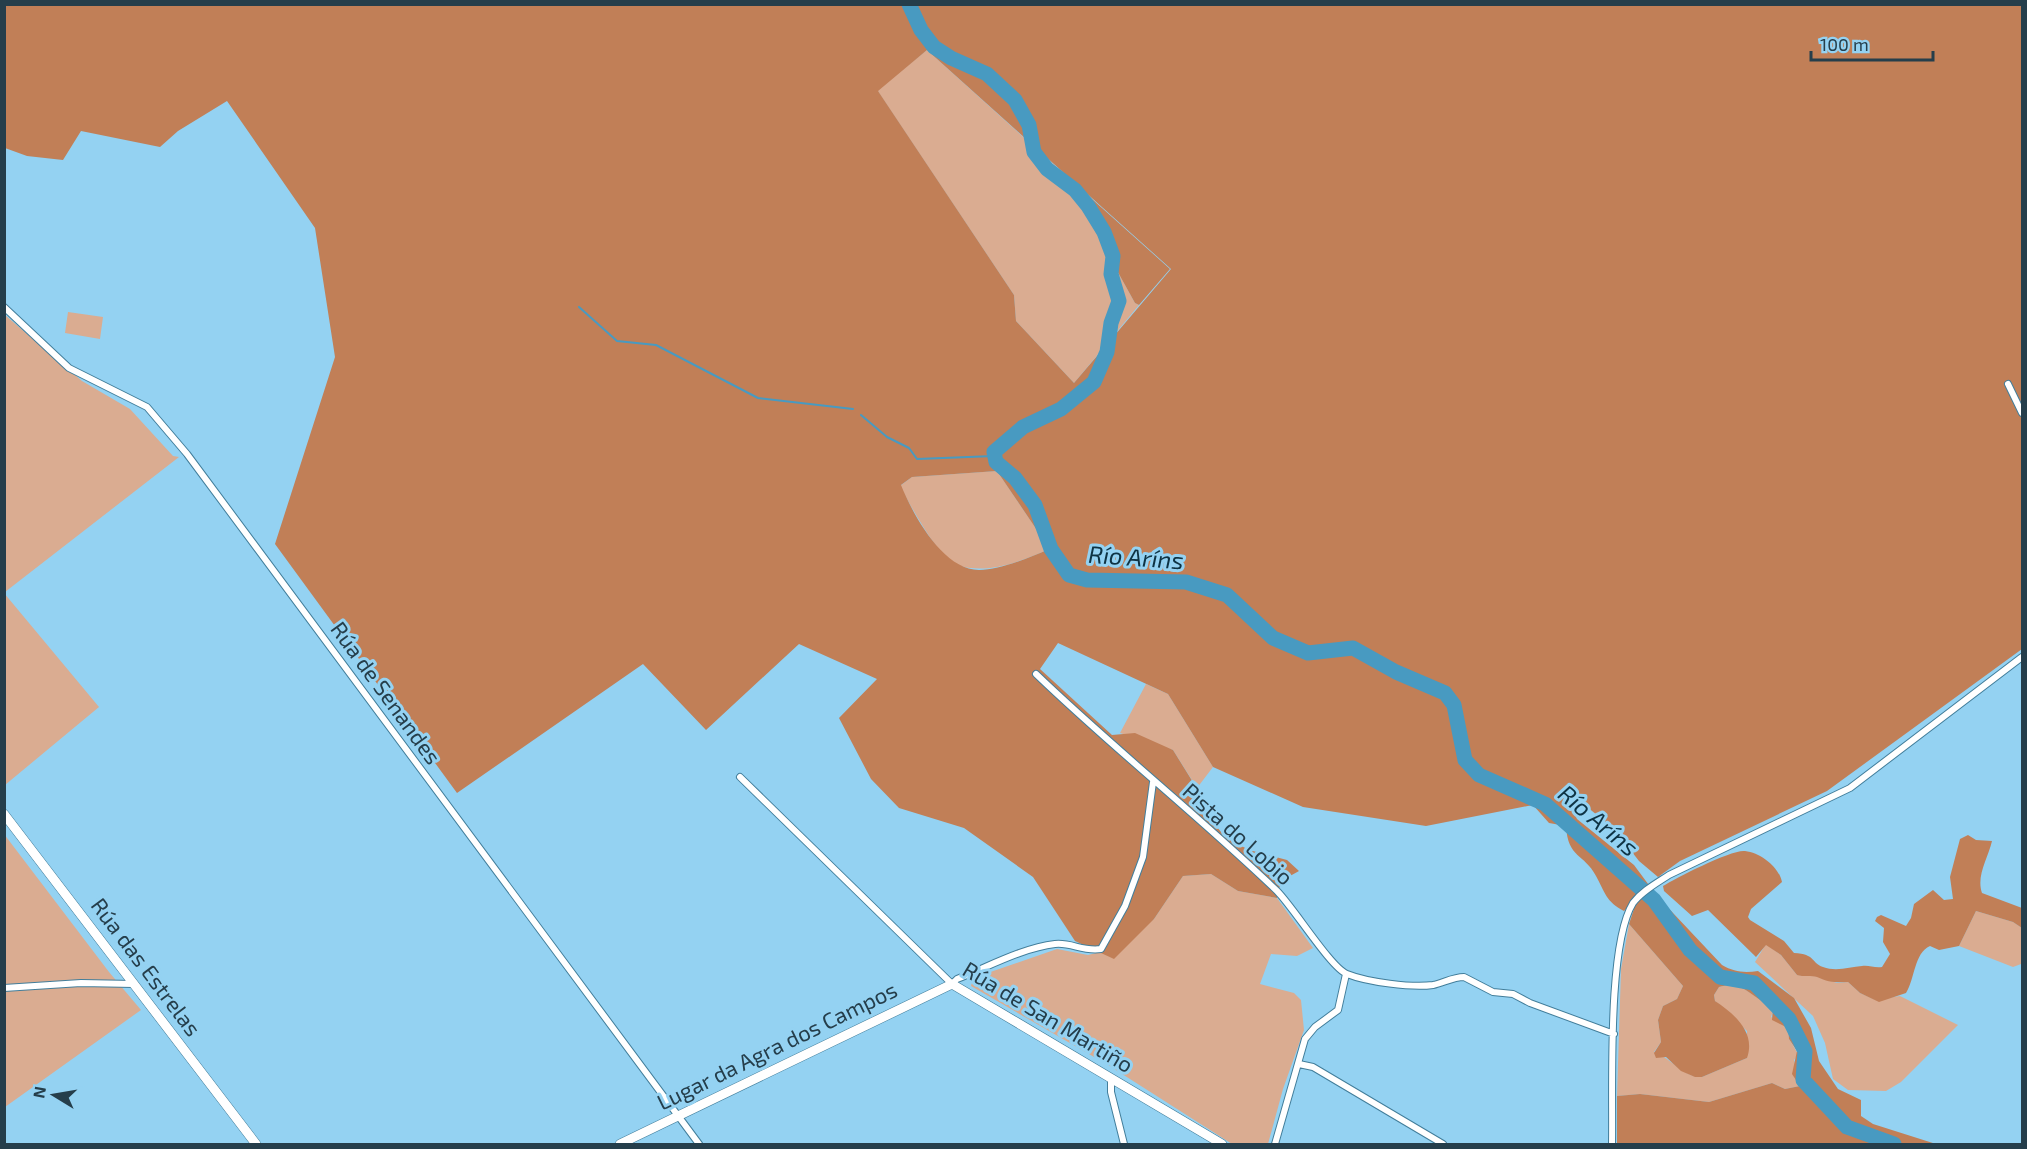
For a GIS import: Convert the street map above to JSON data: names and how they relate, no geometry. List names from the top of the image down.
{
  "streets": {
    "street": [
      "Rúa de Senandes",
      "Pista do Lobio",
      "Rúa das Estrelas",
      "Rúa de San Martiño",
      "Lugar da Agra dos Campos"
    ]
  },
  "crossings": [
    ["Rúa de Senandes", "Lugar da Agra dos Campos"],
    ["Rúa de San Martiño", "Lugar da Agra dos Campos"]
  ],
  "water": ["Río Aríns"],
  "scale_bar": "100 m",
  "north": "left"
}
